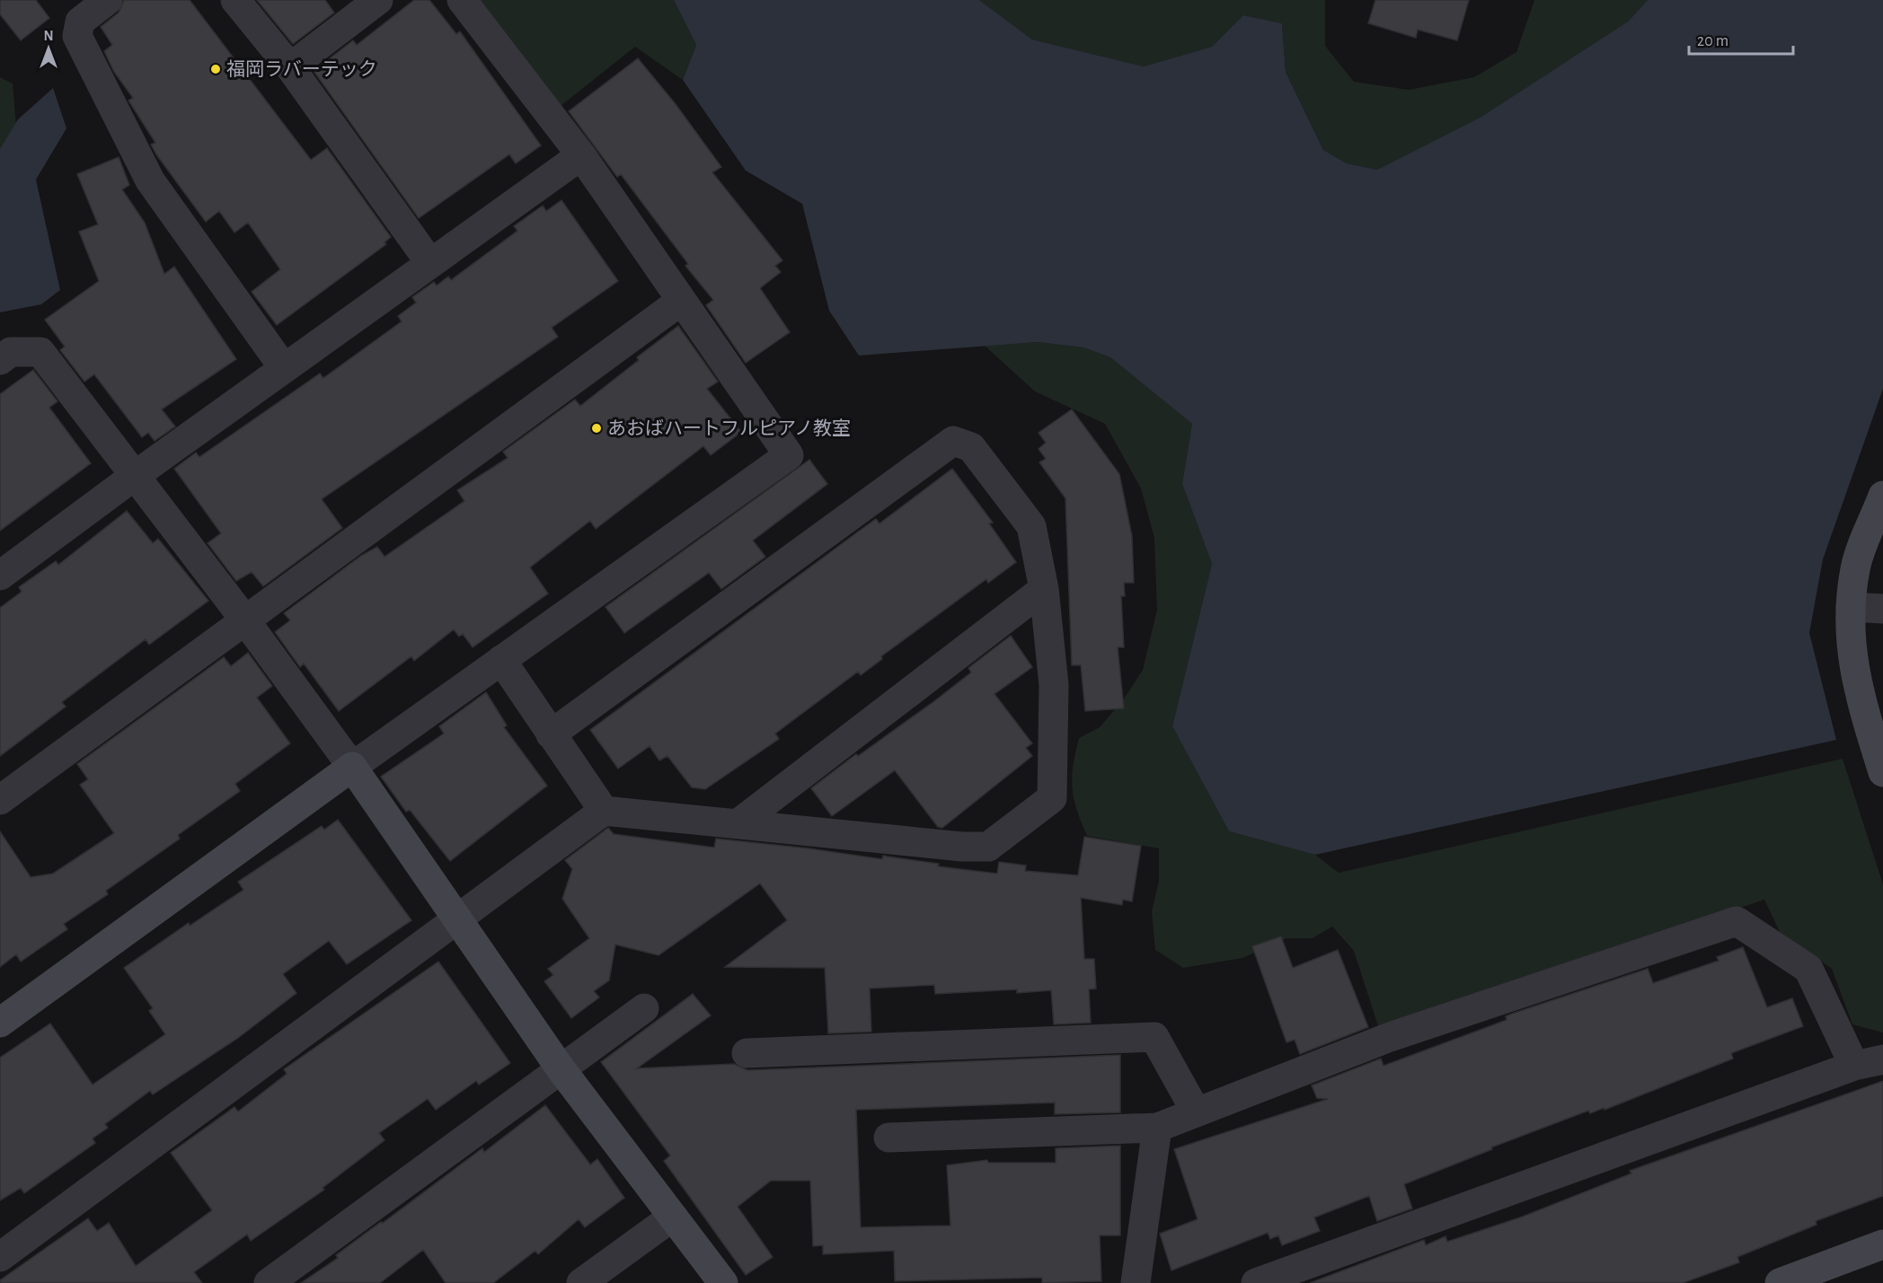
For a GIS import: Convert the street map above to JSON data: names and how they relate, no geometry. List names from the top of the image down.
{
  "places": ["福岡ラバーテック", "あおばハートフルピアノ教室"],
  "scale_bar": "20 m",
  "north": "top"
}
